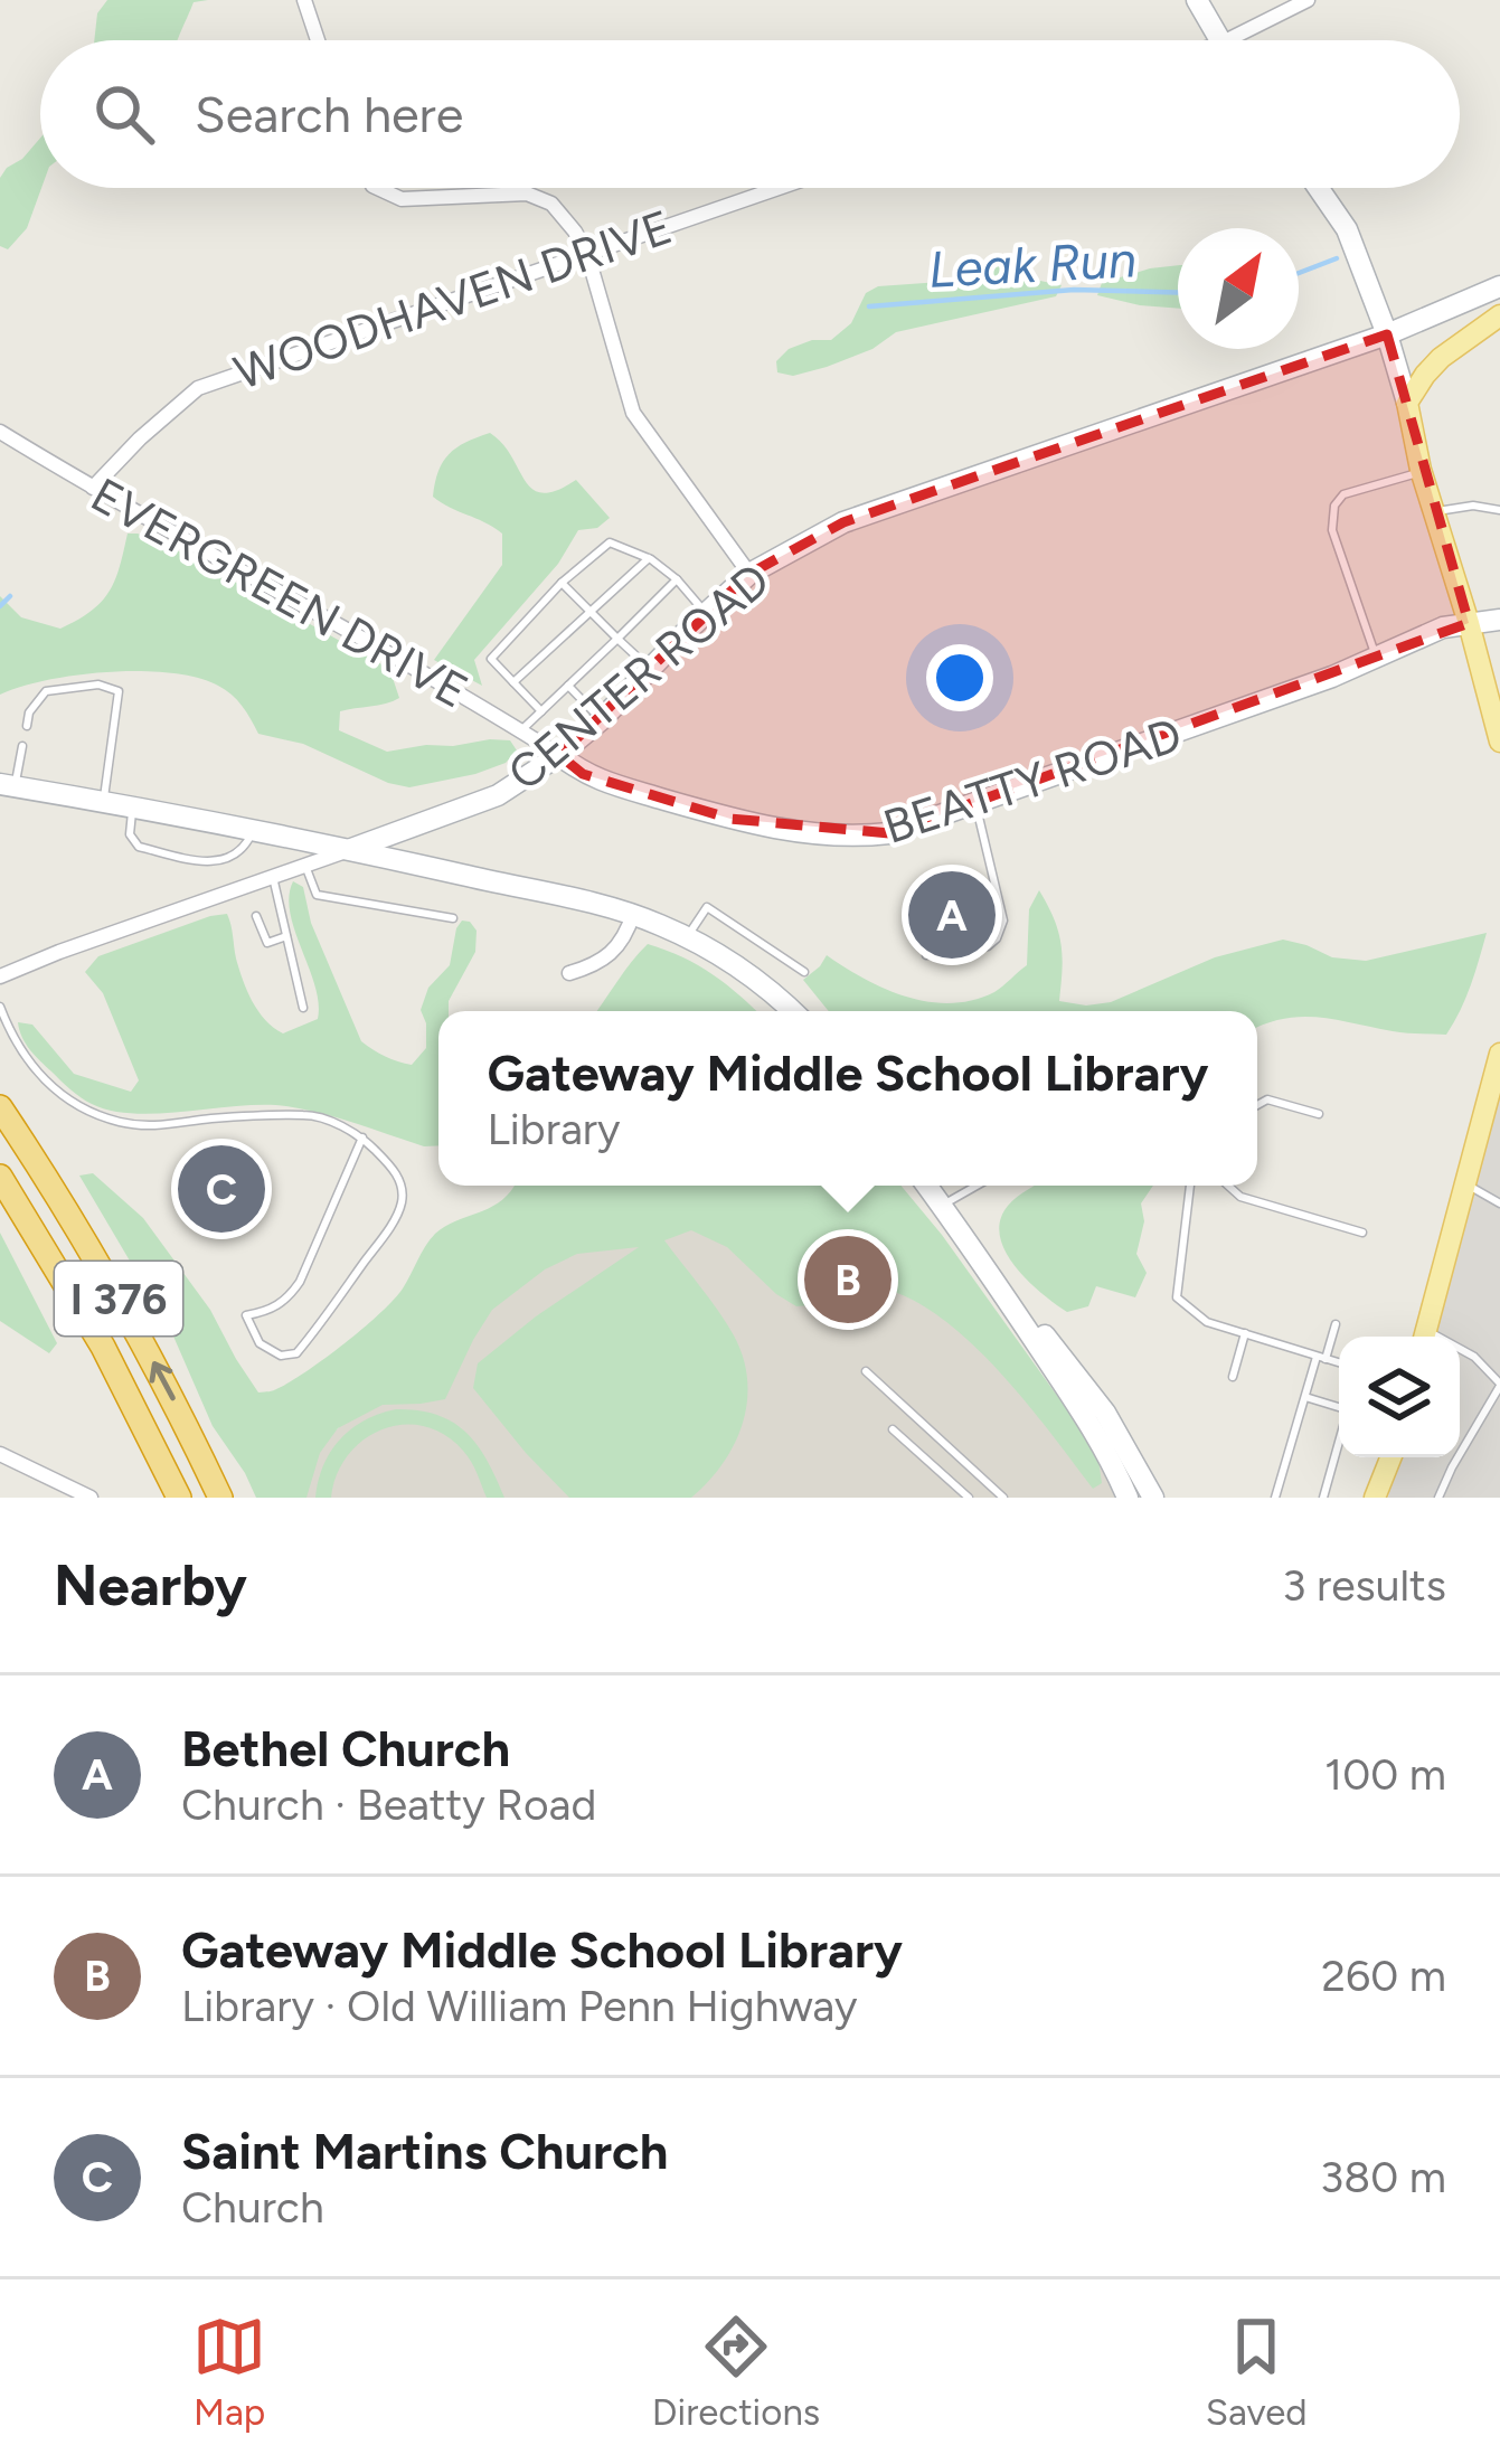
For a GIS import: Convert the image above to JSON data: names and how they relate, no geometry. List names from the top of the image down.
{
  "streets": {
    "highway": ["I 376"],
    "street": [
      "WOODHAVEN DRIVE",
      "EVERGREEN DRIVE",
      "CENTER ROAD",
      "BEATTY ROAD"
    ]
  },
  "crossings": [
    ["WOODHAVEN DRIVE", "EVERGREEN DRIVE"],
    ["EVERGREEN DRIVE", "CENTER ROAD"],
    ["EVERGREEN DRIVE", "BEATTY ROAD"],
    ["CENTER ROAD", "BEATTY ROAD"]
  ],
  "water": ["Leak Run"],
  "north": "top right",
  "page": {
    "search": "Search here",
    "pins": ["A", "C", "B"],
    "popup": ["Gateway Middle School Library", "Library"],
    "heading": ["Nearby", "3 results"],
    "list": [
      {
        "mark": "A",
        "name": "Bethel Church",
        "note": "Church · Beatty Road",
        "value": "100 m"
      },
      {
        "mark": "B",
        "name": "Gateway Middle School Library",
        "note": "Library · Old William Penn Highway",
        "value": "260 m"
      },
      {
        "mark": "C",
        "name": "Saint Martins Church",
        "note": "Church",
        "value": "380 m"
      }
    ],
    "nav": ["Map", "Directions", "Saved"]
  }
}
